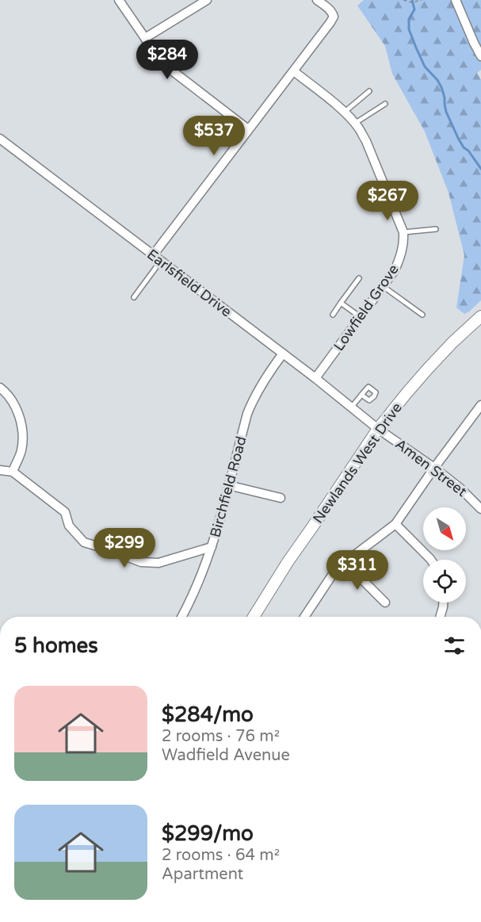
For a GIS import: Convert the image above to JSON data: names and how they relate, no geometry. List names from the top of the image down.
{
  "streets": {
    "street": [
      "Earlsfield Drive",
      "Lowfield Grove",
      "Newlands West Drive",
      "Amen Street",
      "Birchfield Road"
    ]
  },
  "crossings": [
    ["Earlsfield Drive", "Lowfield Grove"],
    ["Earlsfield Drive", "Newlands West Drive"],
    ["Earlsfield Drive", "Amen Street"],
    ["Earlsfield Drive", "Birchfield Road"],
    ["Newlands West Drive", "Amen Street"]
  ],
  "north": "bottom right",
  "page": {
    "price": [
      "$284",
      "$537",
      "$267",
      "$299",
      "$311"
    ],
    "heading": "5 homes",
    "list": [
      {
        "name": "$284/mo",
        "note": "2 rooms · 76 m² · Wadfield Avenue"
      },
      {
        "name": "$299/mo",
        "note": "2 rooms · 64 m² · Apartment"
      }
    ]
  }
}
